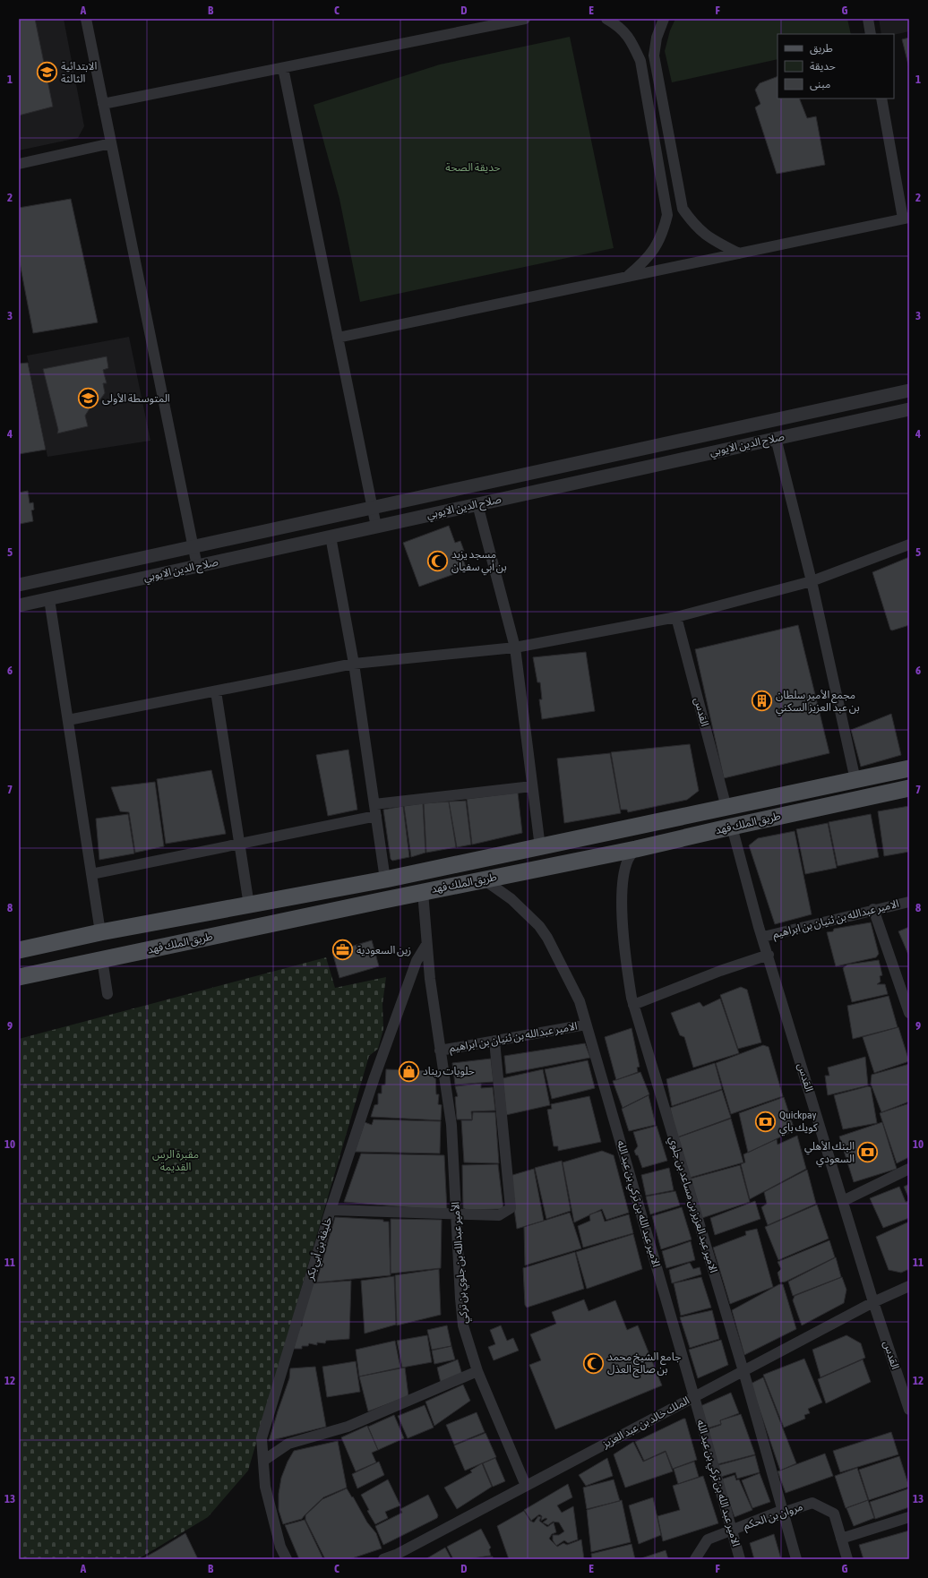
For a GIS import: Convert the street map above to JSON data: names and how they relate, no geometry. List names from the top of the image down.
{
  "streets": {
    "main road": ["طريق الملك فهد"],
    "street": [
      "صلاح الدين الايوبي",
      "القدس",
      "الامير عبدالله بن ثنيان بن ابراهيم",
      "الامير عبد الله بن تركي بن عبد الله",
      "الامير عبد العزيز بن مساعد بن جلوي",
      "خليفة بن أبي بكر",
      "الأمير عبدالله بن جلوي بن تركي",
      "الملك خالد بن عبد العزيز",
      "مروان بن الحكم"
    ]
  },
  "crossings": [
    ["القدس", "طريق الملك فهد"],
    ["القدس", "الامير عبدالله بن ثنيان بن ابراهيم"],
    ["القدس", "الملك خالد بن عبد العزيز"],
    ["طريق الملك فهد", "الامير عبد الله بن تركي بن عبد الله"],
    ["طريق الملك فهد", "الامير عبد العزيز بن مساعد بن جلوي"],
    ["الامير عبدالله بن ثنيان بن ابراهيم", "الامير عبد الله بن تركي بن عبد الله"],
    ["الامير عبدالله بن ثنيان بن ابراهيم", "الامير عبد العزيز بن مساعد بن جلوي"],
    ["الامير عبدالله بن ثنيان بن ابراهيم", "الأمير عبدالله بن جلوي بن تركي"],
    ["الامير عبد الله بن تركي بن عبد الله", "الملك خالد بن عبد العزيز"],
    ["الامير عبد الله بن تركي بن عبد الله", "مروان بن الحكم"],
    ["الامير عبد العزيز بن مساعد بن جلوي", "الملك خالد بن عبد العزيز"],
    ["الامير عبد العزيز بن مساعد بن جلوي", "مروان بن الحكم"],
    ["الأمير عبدالله بن جلوي بن تركي", "الملك خالد بن عبد العزيز"]
  ],
  "parks": ["حديقة الصحة", "مقبرة الرس القديمة"],
  "places": {
    "school or university": ["الابتدائية الثالثة", "المتوسطة الأولى"],
    "mosque": ["مسجد يزيد بن أبي سفيان", "جامع الشيخ محمد بن صالح العذل"],
    "building": ["مجمع الأمير سلطان بن عبد العزيز السكني"],
    "office": ["زين السعودية"],
    "shop": ["حلويات ريناد"],
    "bank": ["Quickpay كويك باي", "البنك الأهلي السعودي"]
  },
  "legend": ["طريق", "حديقة", "مبنى"],
  "grid": {
    "columns": [
      "A",
      "B",
      "C",
      "D",
      "E",
      "F",
      "G"
    ],
    "rows": [
      "1",
      "2",
      "3",
      "4",
      "5",
      "6",
      "7",
      "8",
      "9",
      "10",
      "11",
      "12",
      "13"
    ]
  }
}
